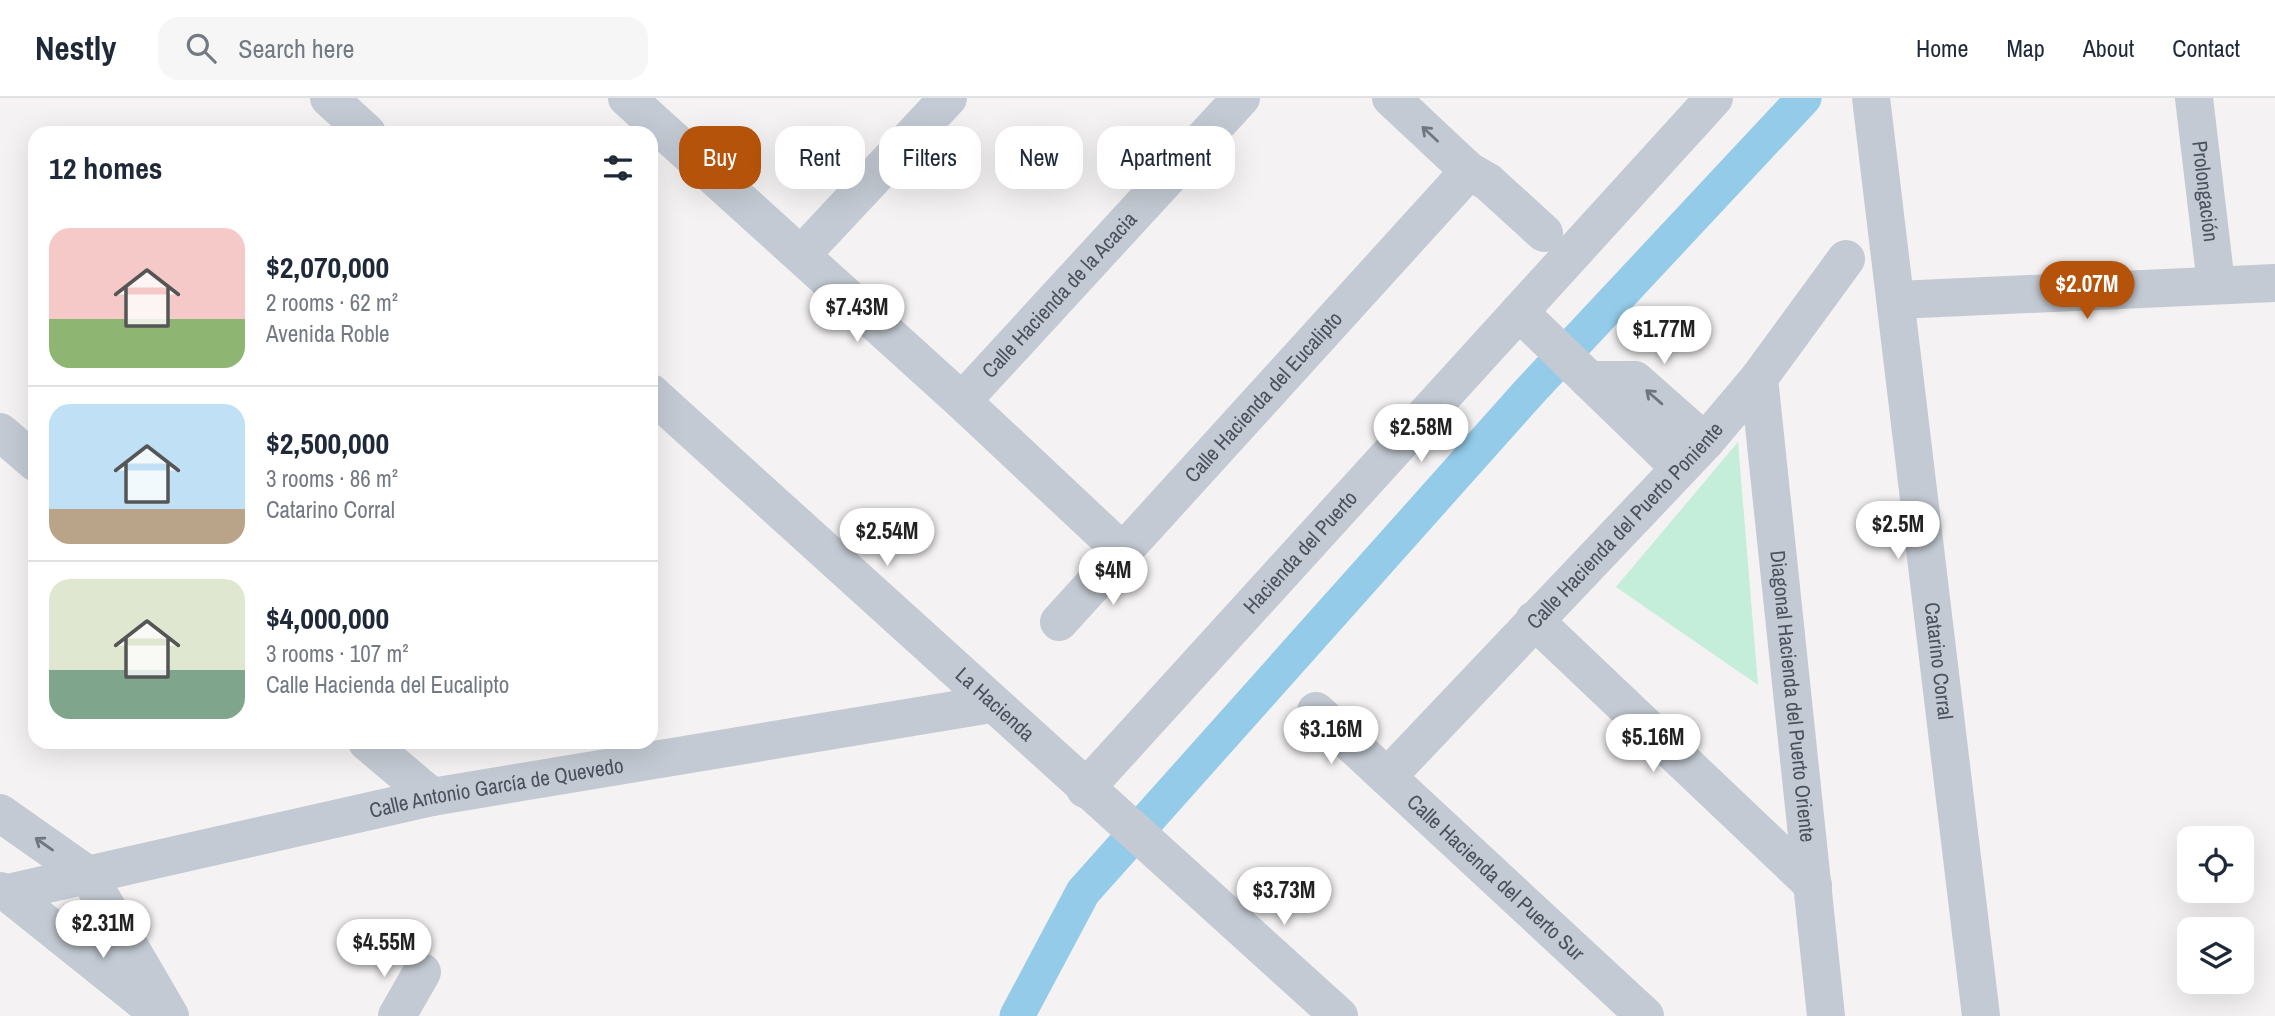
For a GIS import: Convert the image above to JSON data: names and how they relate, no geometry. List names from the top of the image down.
{
  "streets": {
    "street": [
      "Prolongación",
      "Calle Hacienda de la Acacia",
      "Calle Hacienda del Eucalipto",
      "Calle Hacienda del Puerto Poniente",
      "Hacienda del Puerto",
      "Catarino Corral",
      "Diagonal Hacienda del Puerto Oriente",
      "La Hacienda",
      "Calle Antonio García de Quevedo",
      "Calle Hacienda del Puerto Sur"
    ]
  },
  "crossings": [
    ["Calle Hacienda del Puerto Poniente", "Diagonal Hacienda del Puerto Oriente"],
    ["Calle Hacienda del Puerto Poniente", "Calle Hacienda del Puerto Sur"],
    ["Hacienda del Puerto", "La Hacienda"],
    ["La Hacienda", "Calle Antonio García de Quevedo"]
  ],
  "page": {
    "header": "Nestly",
    "search": "Search here",
    "nav": [
      "Home",
      "Map",
      "About",
      "Contact"
    ],
    "chip": [
      "Buy",
      "Rent",
      "Filters",
      "New",
      "Apartment"
    ],
    "heading": "12 homes",
    "list": [
      {
        "name": "$2,070,000",
        "note": "2 rooms · 62 m² · Avenida Roble"
      },
      {
        "name": "$2,500,000",
        "note": "3 rooms · 86 m² · Catarino Corral"
      },
      {
        "name": "$4,000,000",
        "note": "3 rooms · 107 m² · Calle Hacienda del Eucalipto"
      }
    ],
    "price": [
      "$2.07M",
      "$7.43M",
      "$1.77M",
      "$2.58M",
      "$2.5M",
      "$2.54M",
      "$4M",
      "$3.16M",
      "$5.16M",
      "$3.73M",
      "$2.31M",
      "$4.55M"
    ]
  }
}
